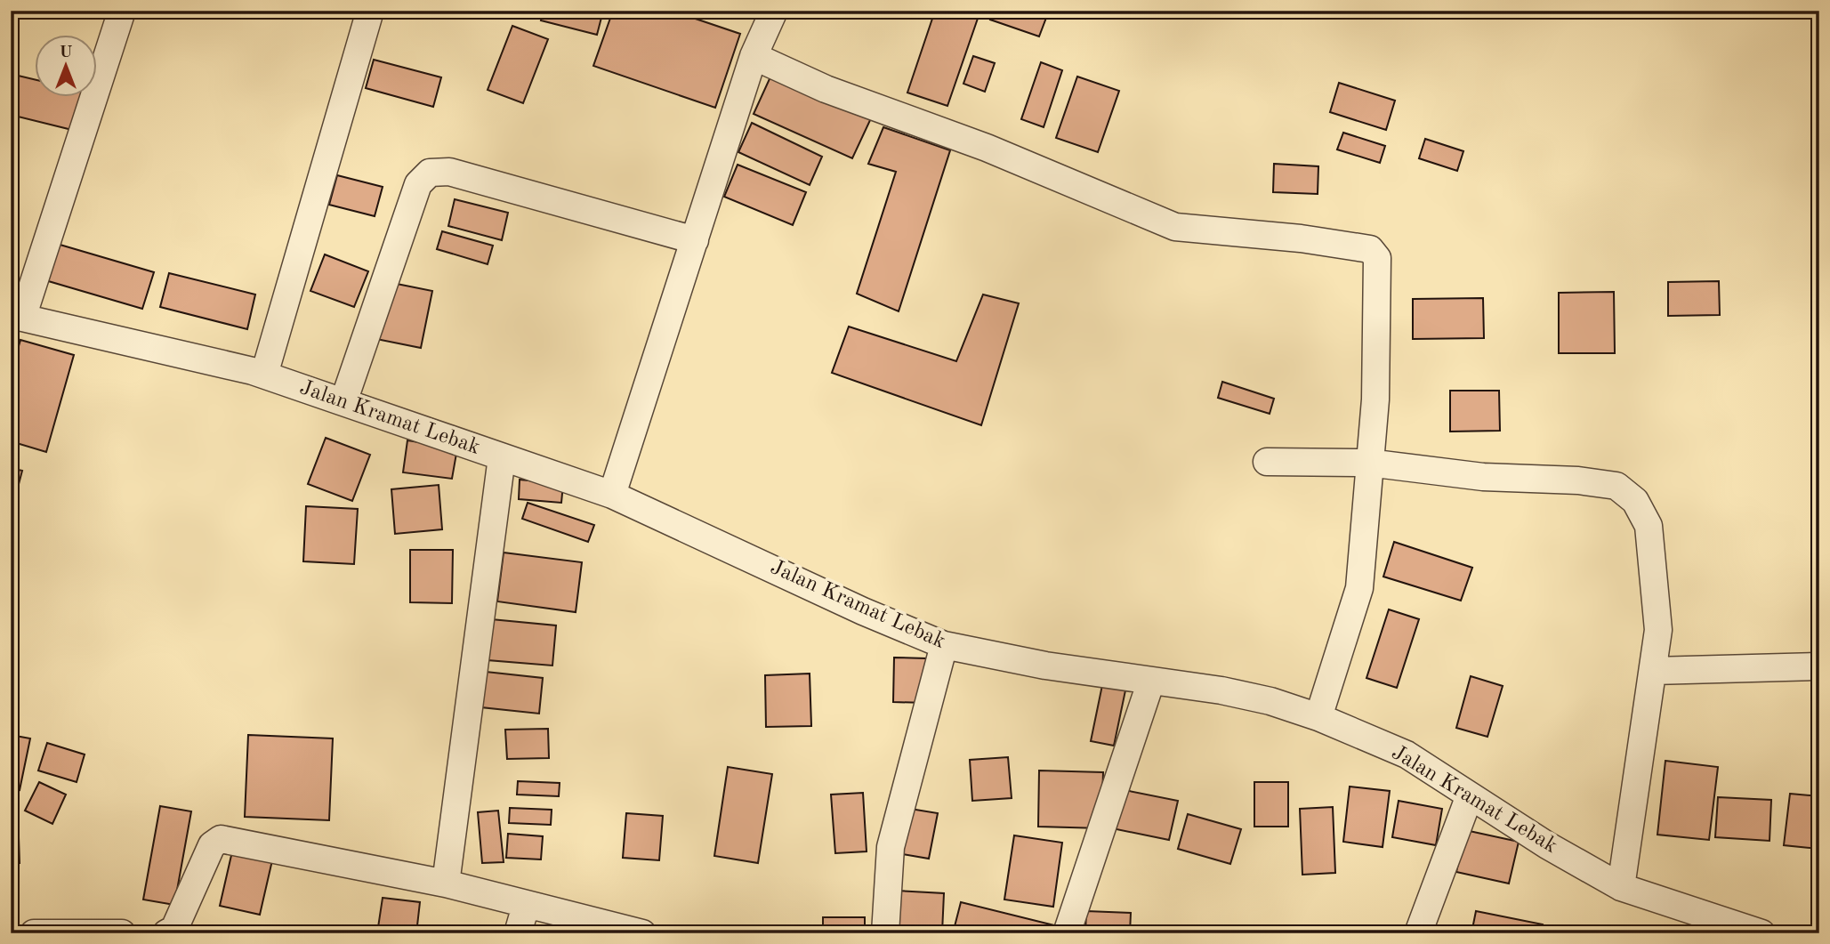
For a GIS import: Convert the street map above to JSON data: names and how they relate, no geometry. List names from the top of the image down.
{
  "streets": {
    "street": ["Jalan Kramat Lebak"]
  },
  "north": "top"
}
